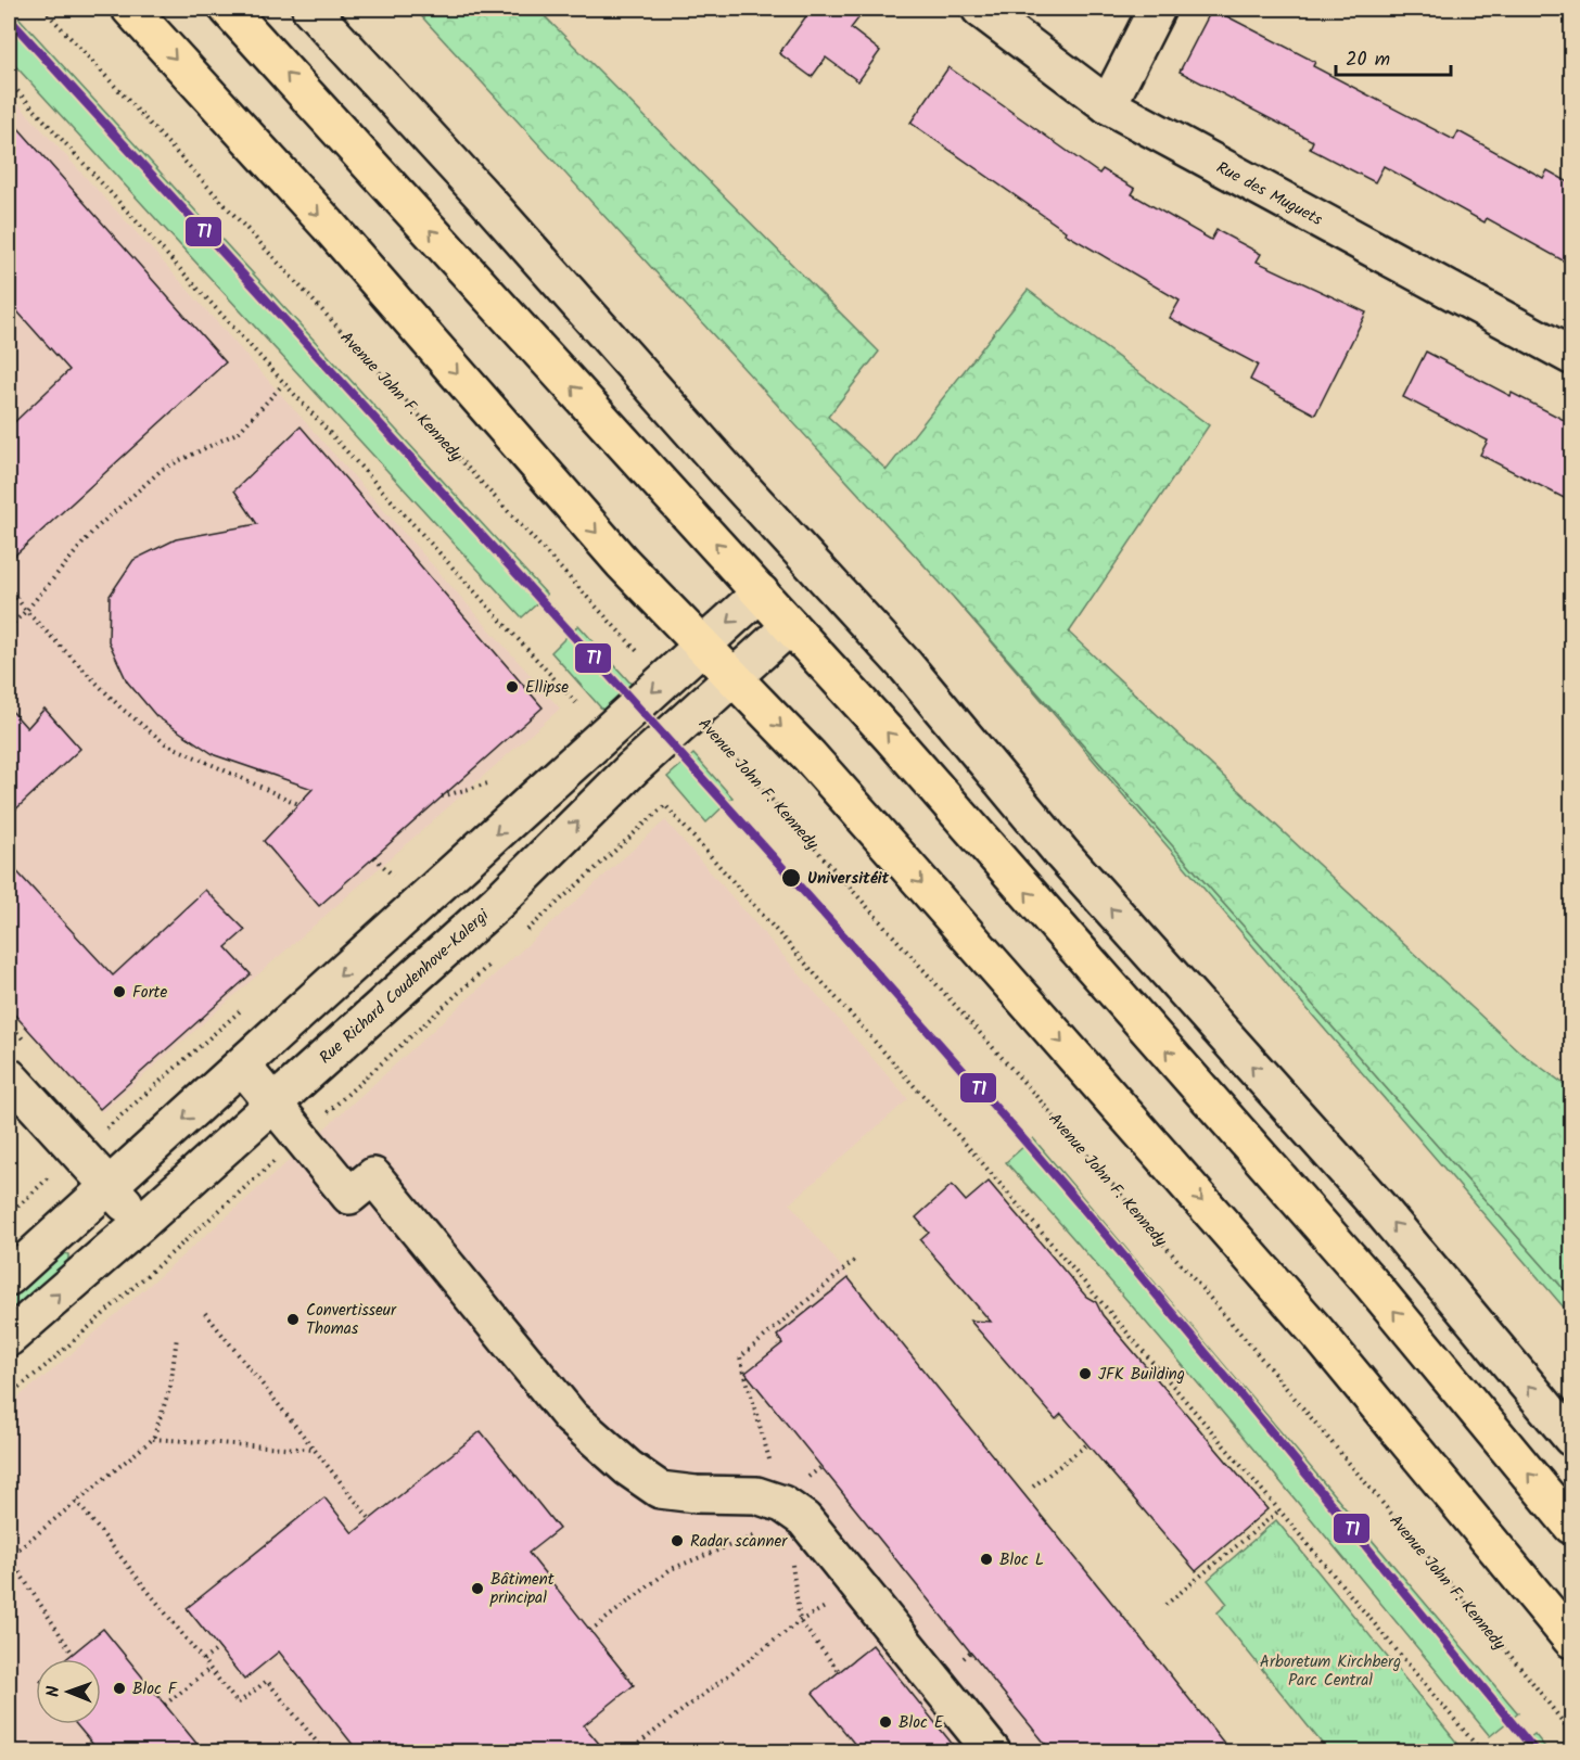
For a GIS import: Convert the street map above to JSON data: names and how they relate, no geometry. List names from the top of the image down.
{
  "streets": {
    "street": ["Rue des Muguets", "Rue Richard Coudenhove-Kalergi"],
    "path": ["Avenue John F. Kennedy"]
  },
  "crossings": [
    ["Avenue John F. Kennedy", "Rue Richard Coudenhove-Kalergi"]
  ],
  "parks": ["Arboretum Kirchberg Parc Central"],
  "places": [
    "Ellipse",
    "Universitéit",
    "Forte",
    "Convertisseur Thomas",
    "JFK Building",
    "Radar scanner",
    "Bloc L",
    "Bâtiment principal",
    "Bloc F",
    "Bloc E"
  ],
  "lines": ["transit line T1"],
  "scale_bar": "20 m",
  "north": "left"
}
